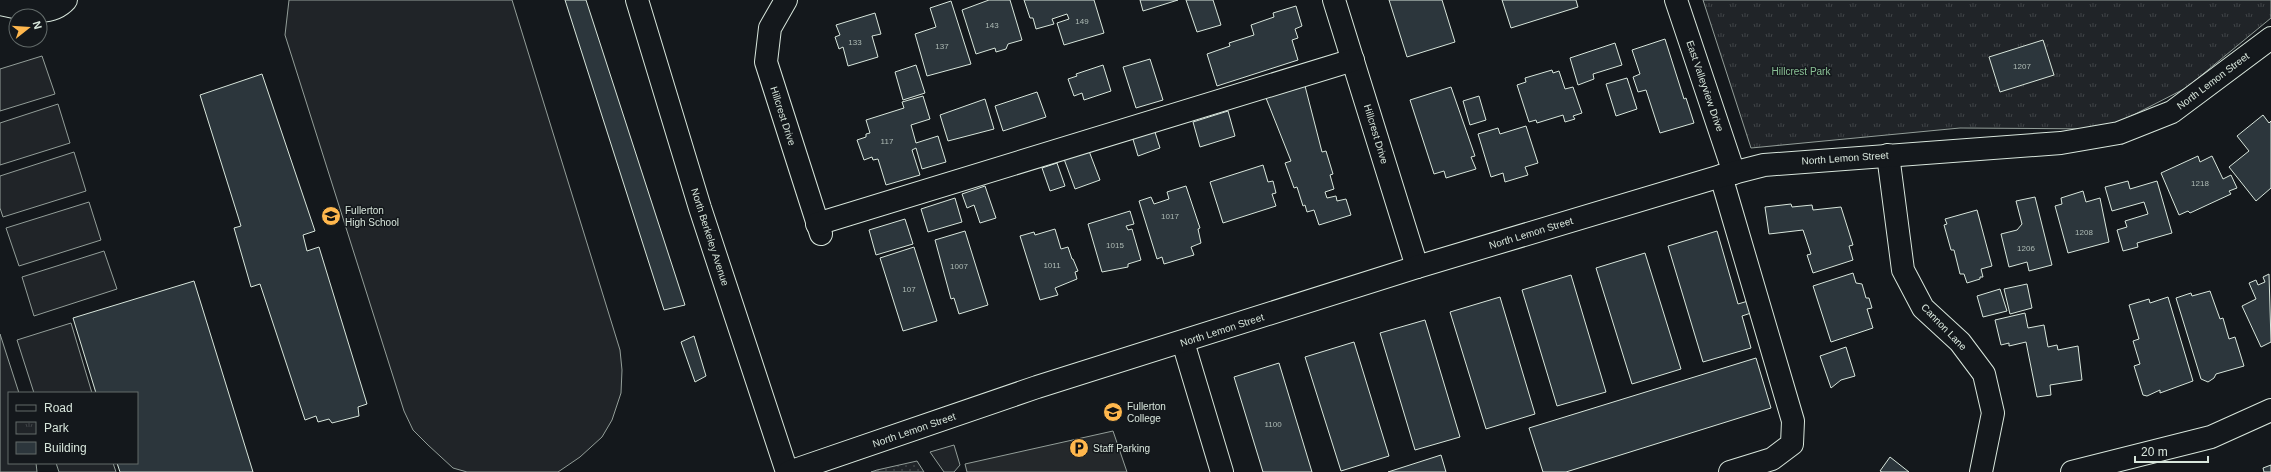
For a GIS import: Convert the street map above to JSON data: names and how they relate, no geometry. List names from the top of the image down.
{
  "streets": {
    "street": [
      "North Lemon Street",
      "East Valleyview Drive",
      "Hillcrest Drive",
      "North Berkeley Avenue",
      "Cannon Lane"
    ]
  },
  "crossings": [
    ["North Lemon Street", "East Valleyview Drive"],
    ["North Lemon Street", "Hillcrest Drive"],
    ["North Lemon Street", "North Berkeley Avenue"],
    ["North Lemon Street", "Cannon Lane"]
  ],
  "parks": ["Hillcrest Park"],
  "places": {
    "school or university": ["Fullerton High School", "Fullerton College"],
    "parking": ["Staff Parking"]
  },
  "house_numbers": [
    "149",
    "143",
    "133",
    "137",
    "1207",
    "117",
    "1218",
    "1017",
    "1208",
    "1015",
    "1206",
    "1011",
    "1007",
    "107",
    "1100"
  ],
  "legend": ["Road", "Park", "Building"],
  "scale_bar": "20 m",
  "north": "right"
}
